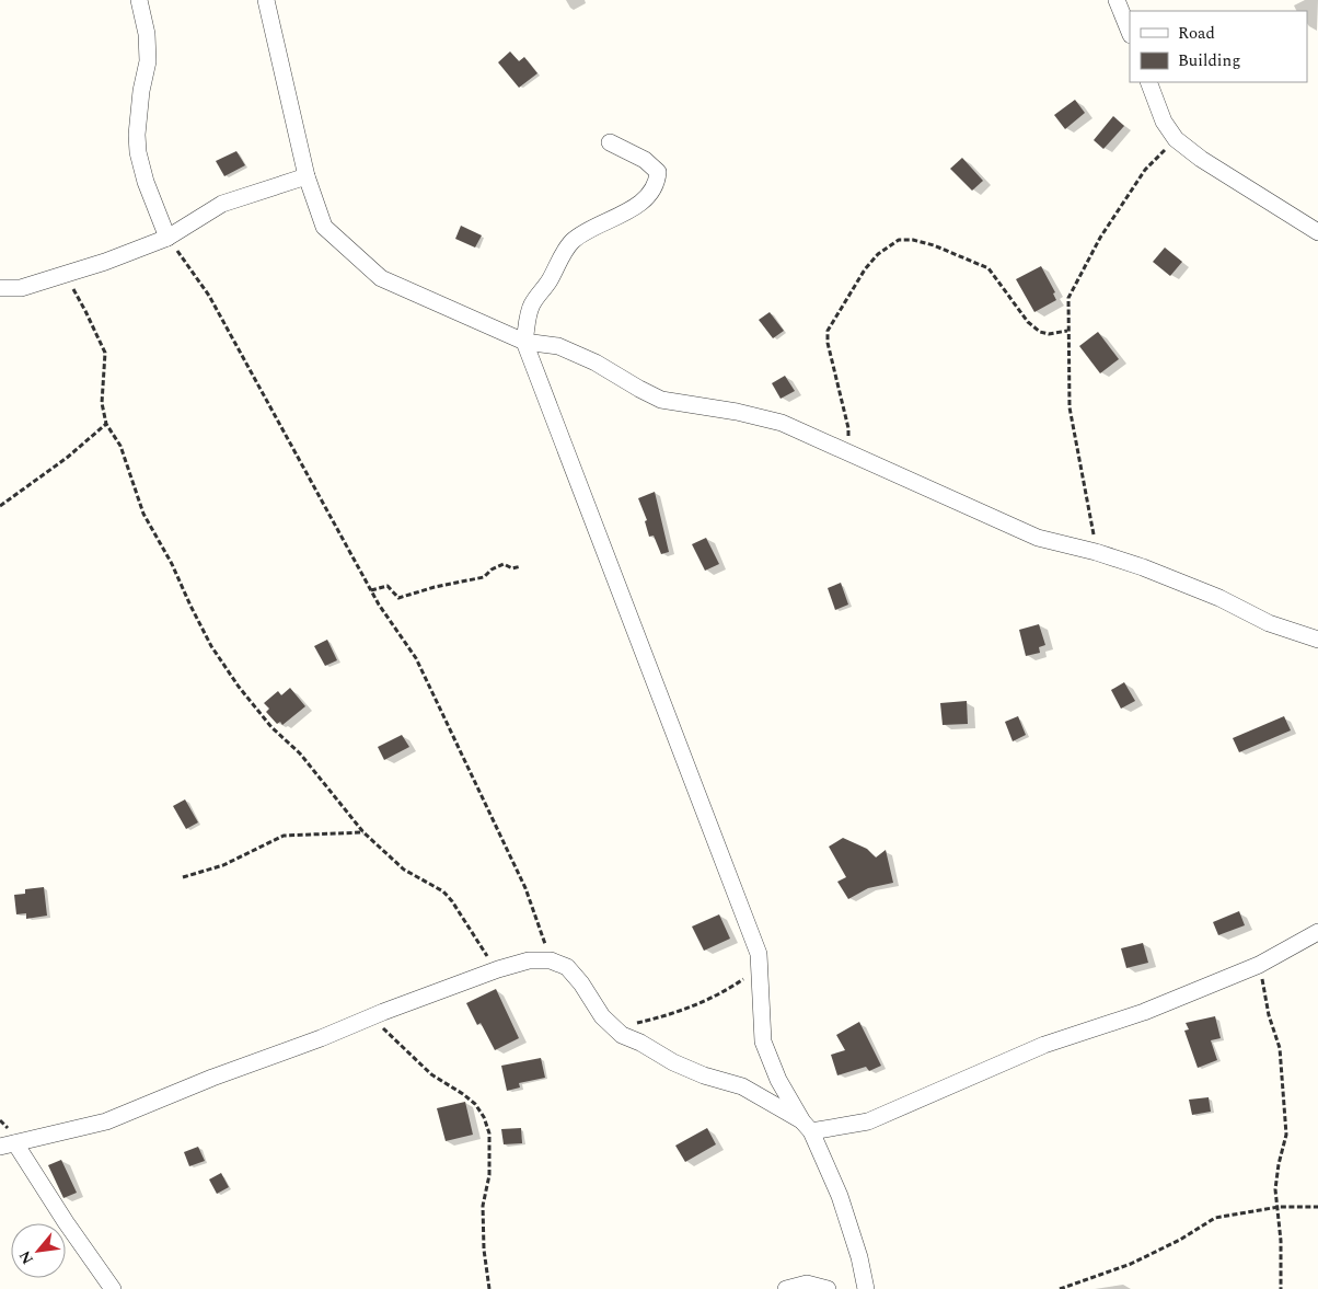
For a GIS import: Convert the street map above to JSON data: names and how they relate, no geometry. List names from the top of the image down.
{
  "legend": ["Road", "Building"],
  "north": "bottom left"
}
